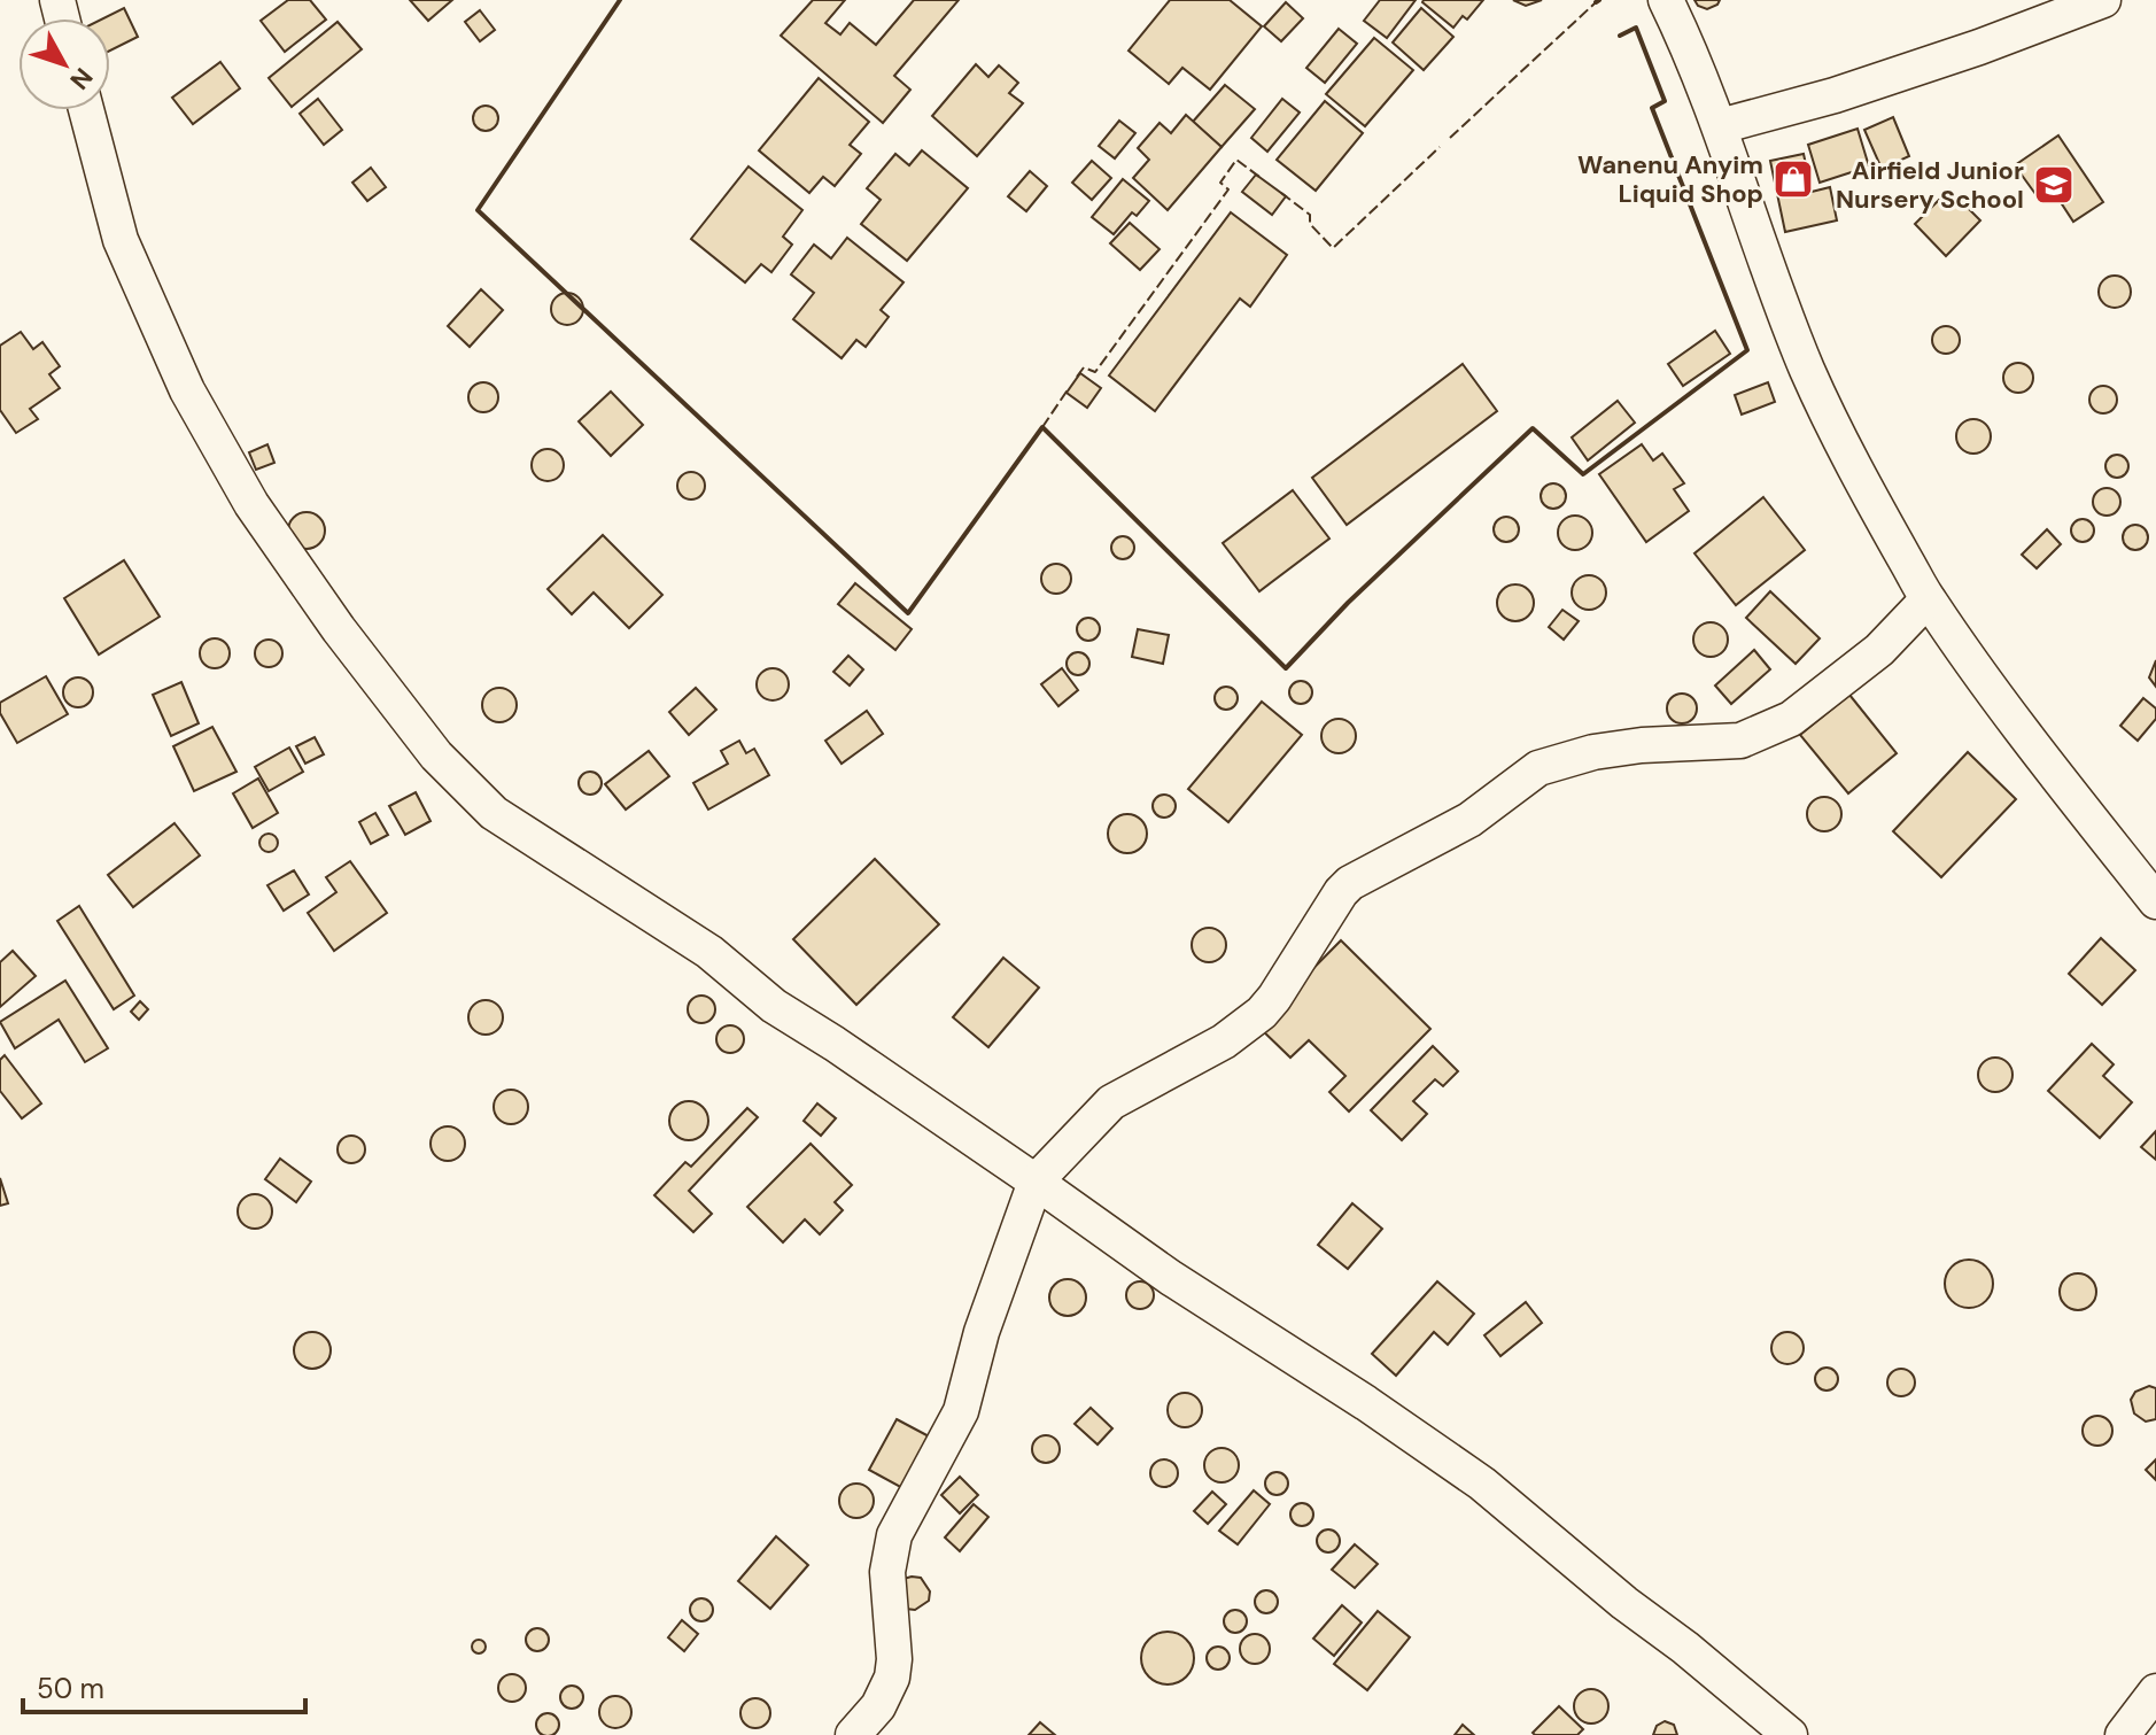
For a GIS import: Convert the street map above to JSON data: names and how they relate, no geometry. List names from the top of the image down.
{
  "places": {
    "shop": ["Wanenu Anyim Liquid Shop"],
    "school or university": ["Airfield Junior Nursery School"]
  },
  "scale_bar": "50 m",
  "north": "bottom right"
}
